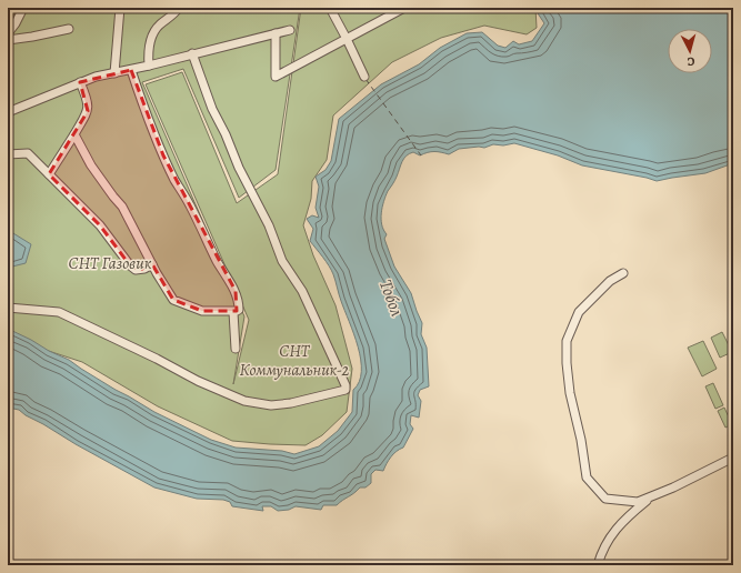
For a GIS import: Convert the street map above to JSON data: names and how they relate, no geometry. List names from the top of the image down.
{
  "water": ["Тобол"],
  "parks": ["СНТ Газовик", "СНТ Коммунальник-2"],
  "north": "bottom"
}
